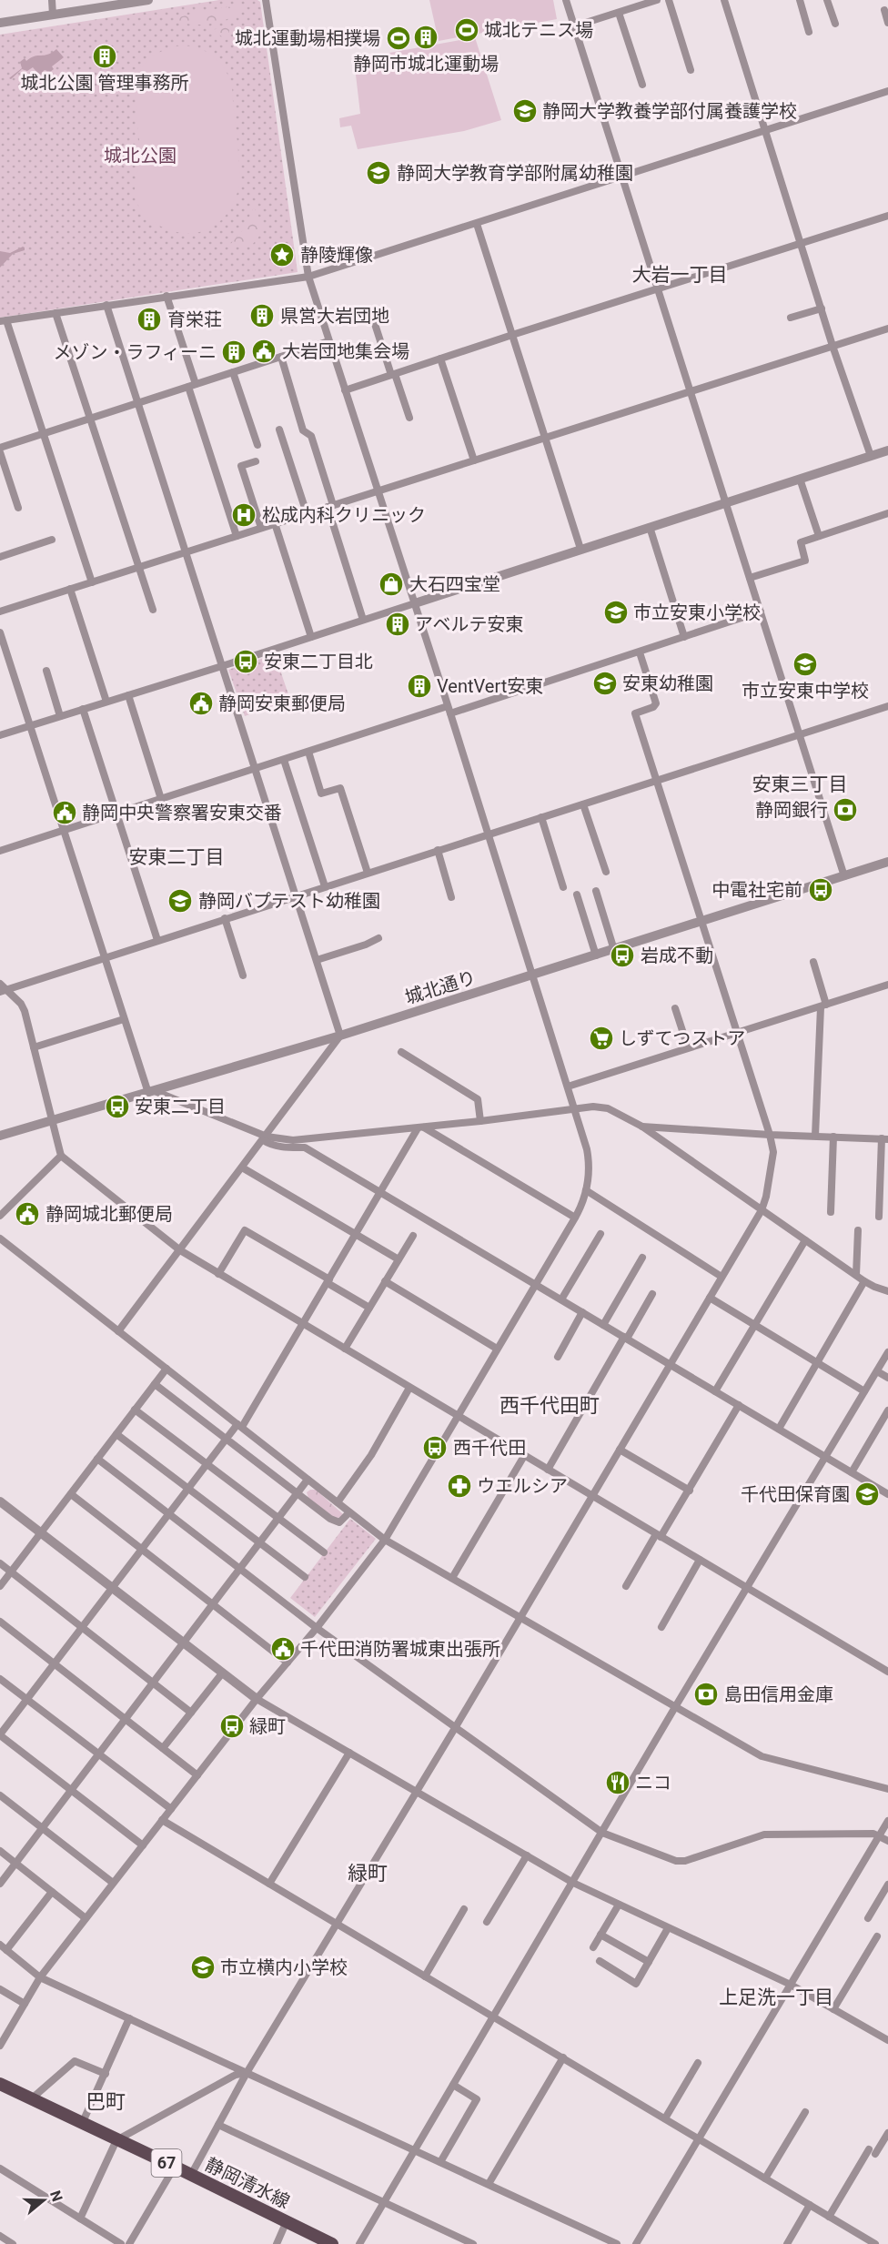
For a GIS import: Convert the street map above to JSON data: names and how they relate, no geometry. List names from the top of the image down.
{
  "streets": {
    "main road": ["67", "静岡清水線"],
    "street": ["城北通り"]
  },
  "districts": [
    "大岩一丁目",
    "安東三丁目",
    "安東二丁目",
    "西千代田町",
    "緑町",
    "上足洗一丁目",
    "巴町"
  ],
  "parks": ["城北公園"],
  "places": {
    "sports": ["城北テニス場", "城北運動場相撲場"],
    "building": [
      "静岡市城北運動場",
      "城北公園 管理事務所",
      "県営大岩団地",
      "育栄荘",
      "メゾン・ラフィーニ",
      "アベルテ安東",
      "VentVert安東"
    ],
    "school or university": [
      "静岡大学教養学部付属養護学校",
      "静岡大学教育学部附属幼稚園",
      "市立安東小学校",
      "市立安東中学校",
      "安東幼稚園",
      "静岡バプテスト幼稚園",
      "千代田保育園",
      "市立横内小学校"
    ],
    "place": ["静陵輝像"],
    "public building": [
      "大岩団地集会場",
      "静岡安東郵便局",
      "静岡中央警察署安東交番",
      "静岡城北郵便局",
      "千代田消防署城東出張所"
    ],
    "hospital": ["松成内科クリニック"],
    "shop": ["大石四宝堂"],
    "bus stop": [
      "安東二丁目北",
      "中電社宅前",
      "岩成不動",
      "安東二丁目",
      "西千代田",
      "緑町"
    ],
    "bank": ["静岡銀行", "島田信用金庫"],
    "supermarket": ["しずてつストア"],
    "pharmacy": ["ウエルシア"],
    "restaurant": ["ニコ"]
  },
  "north": "right"
}
